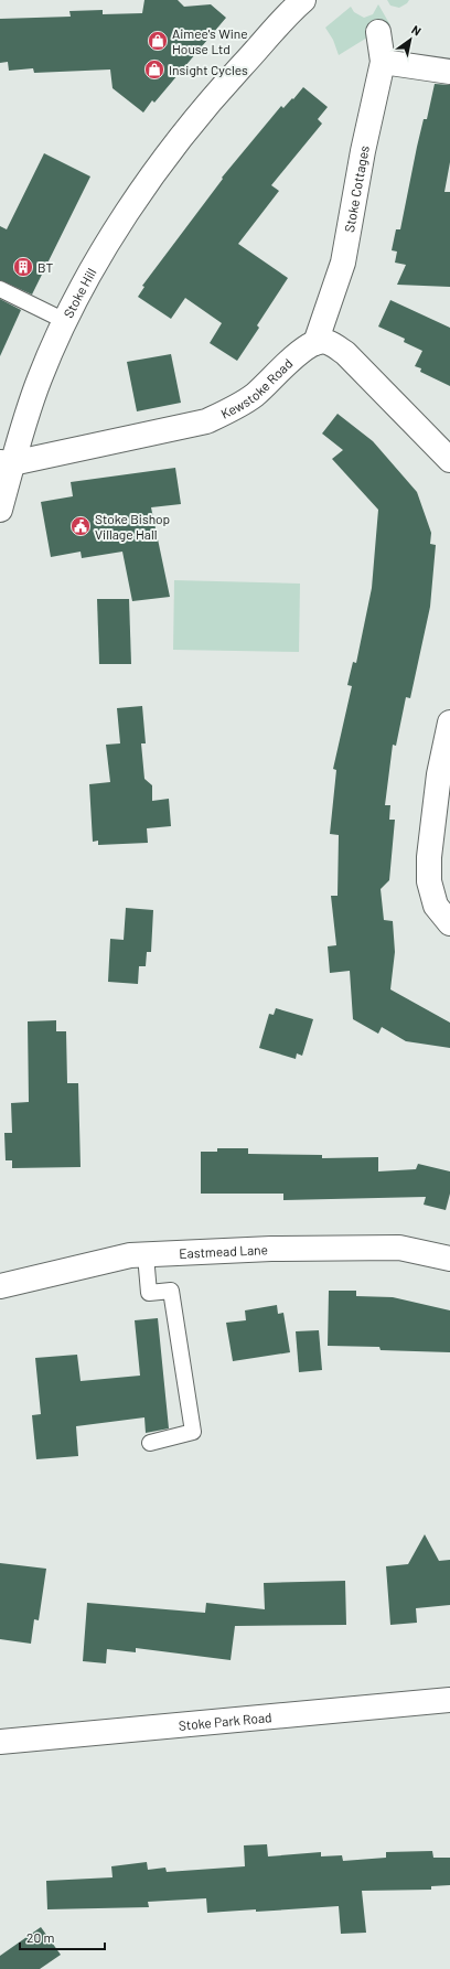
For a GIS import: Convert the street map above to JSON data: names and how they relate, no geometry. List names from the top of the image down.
{
  "streets": {
    "street": [
      "Stoke Cottages",
      "Stoke Hill",
      "Kewstoke Road",
      "Eastmead Lane",
      "Stoke Park Road"
    ]
  },
  "crossings": [
    ["Stoke Cottages", "Kewstoke Road"],
    ["Stoke Hill", "Kewstoke Road"]
  ],
  "places": {
    "shop": ["Aimee's Wine House Ltd", "Insight Cycles"],
    "building": ["BT"],
    "public building": ["Stoke Bishop Village Hall"]
  },
  "scale_bar": "20 m",
  "north": "top right"
}
